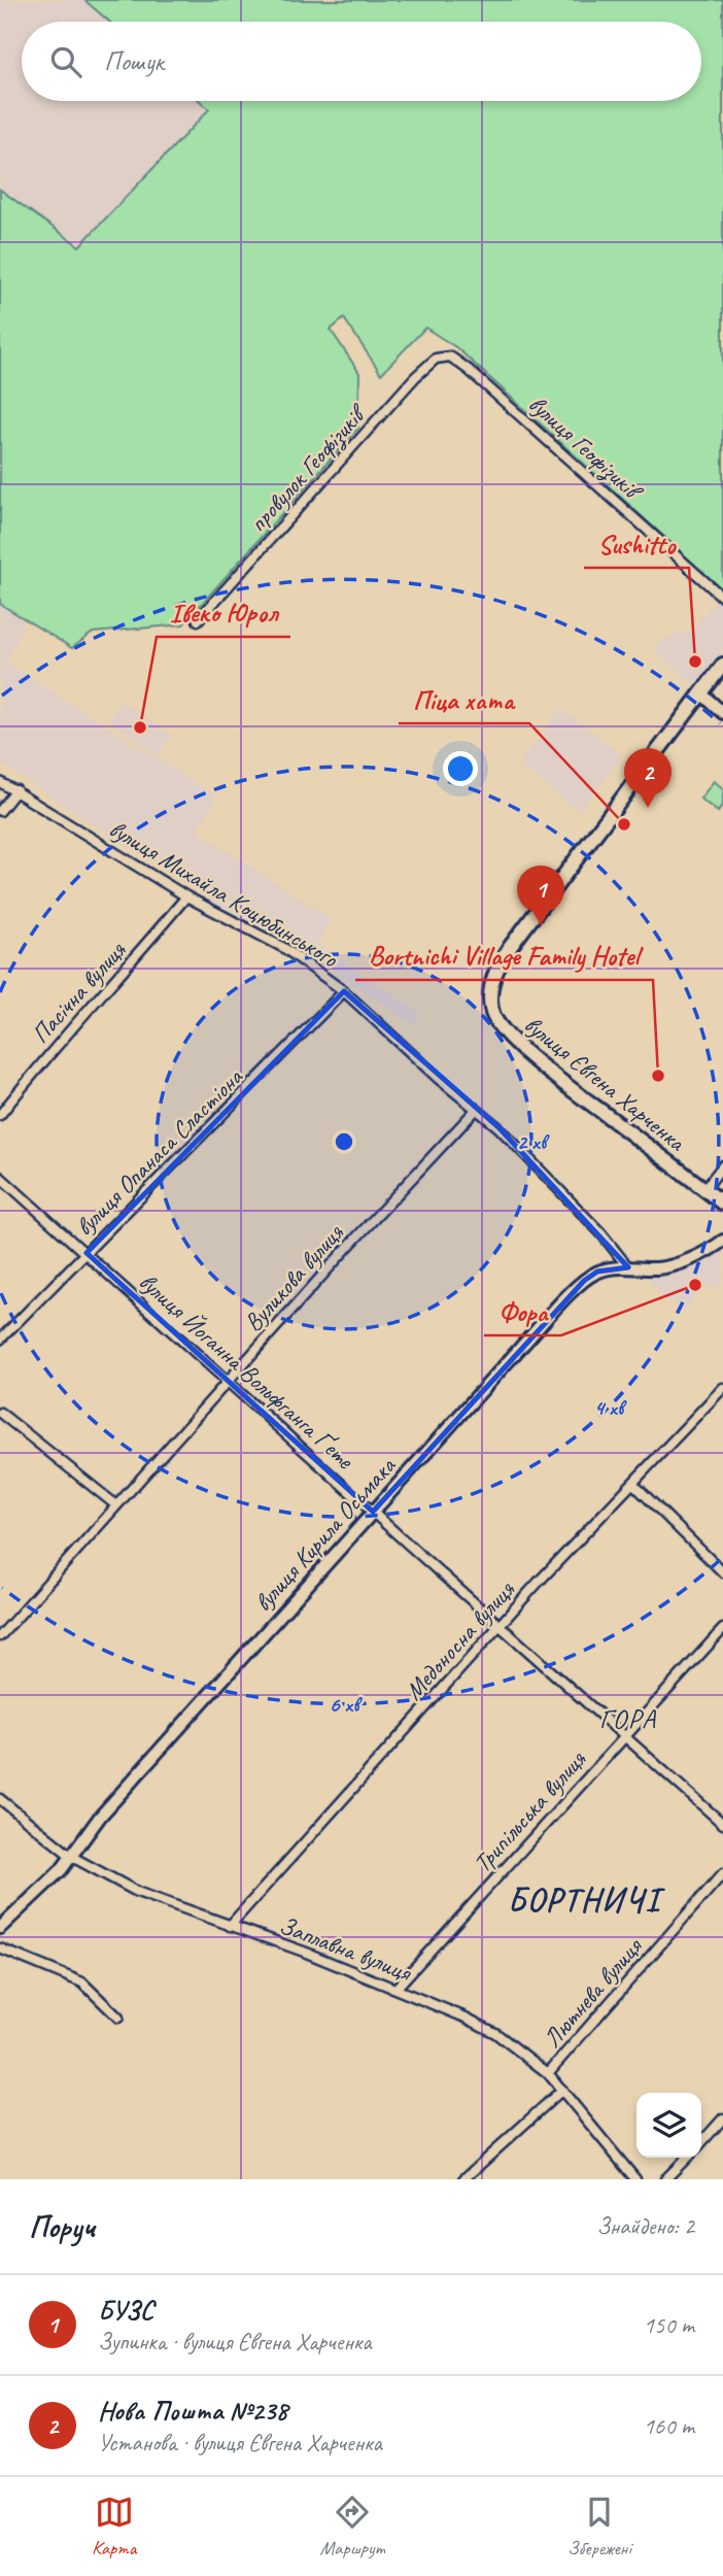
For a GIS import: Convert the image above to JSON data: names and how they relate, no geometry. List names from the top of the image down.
{
  "streets": {
    "main road": ["вулиця Євгена Харченка"],
    "street": [
      "вулиця Геофізиків",
      "провулок Геофізиків",
      "вулиця Михайла Коцюбинського",
      "Пасічна вулиця",
      "вулиця Опанаса Сластіона",
      "Вуликова вулиця",
      "вулиця Йоганна Вольфганга Ґете",
      "вулиця Кирила Осьмака",
      "Медоносна вулиця",
      "Трипільська вулиця",
      "Заплавна вулиця",
      "Лютнева вулиця"
    ]
  },
  "crossings": [
    ["вулиця Геофізиків", "провулок Геофізиків"],
    ["вулиця Михайла Коцюбинського", "Пасічна вулиця"],
    ["вулиця Михайла Коцюбинського", "вулиця Опанаса Сластіона"],
    ["вулиця Михайла Коцюбинського", "Вуликова вулиця"],
    ["вулиця Михайла Коцюбинського", "вулиця Кирила Осьмака"],
    ["вулиця Опанаса Сластіона", "вулиця Йоганна Вольфганга Ґете"],
    ["Вуликова вулиця", "вулиця Йоганна Вольфганга Ґете"],
    ["вулиця Йоганна Вольфганга Ґете", "вулиця Кирила Осьмака"],
    ["вулиця Йоганна Вольфганга Ґете", "Медоносна вулиця"],
    ["вулиця Йоганна Вольфганга Ґете", "Трипільська вулиця"],
    ["вулиця Кирила Осьмака", "Заплавна вулиця"],
    ["Медоносна вулиця", "Заплавна вулиця"],
    ["Трипільська вулиця", "Заплавна вулиця"],
    ["Заплавна вулиця", "Лютнева вулиця"]
  ],
  "districts": ["ГОРА", "БОРТНИЧІ"],
  "places": [
    "Sushitto",
    "Івеко Юрол",
    "Піца хата",
    "Bortnichi Village Family Hotel",
    "Фора"
  ],
  "page": {
    "search": "Пошук",
    "pins": ["2", "1"],
    "heading": ["Поруч", "Знайдено: 2"],
    "list": [
      {
        "mark": "1",
        "name": "БУЗС",
        "note": "Зупинка · вулиця Євгена Харченка",
        "value": "150 m"
      },
      {
        "mark": "2",
        "name": "Нова Пошта №238",
        "note": "Установа · вулиця Євгена Харченка",
        "value": "160 m"
      }
    ],
    "nav": ["Карта", "Маршрут", "Збережені"]
  },
  "rings": ["2 хв", "4 хв", "6 хв"]
}
